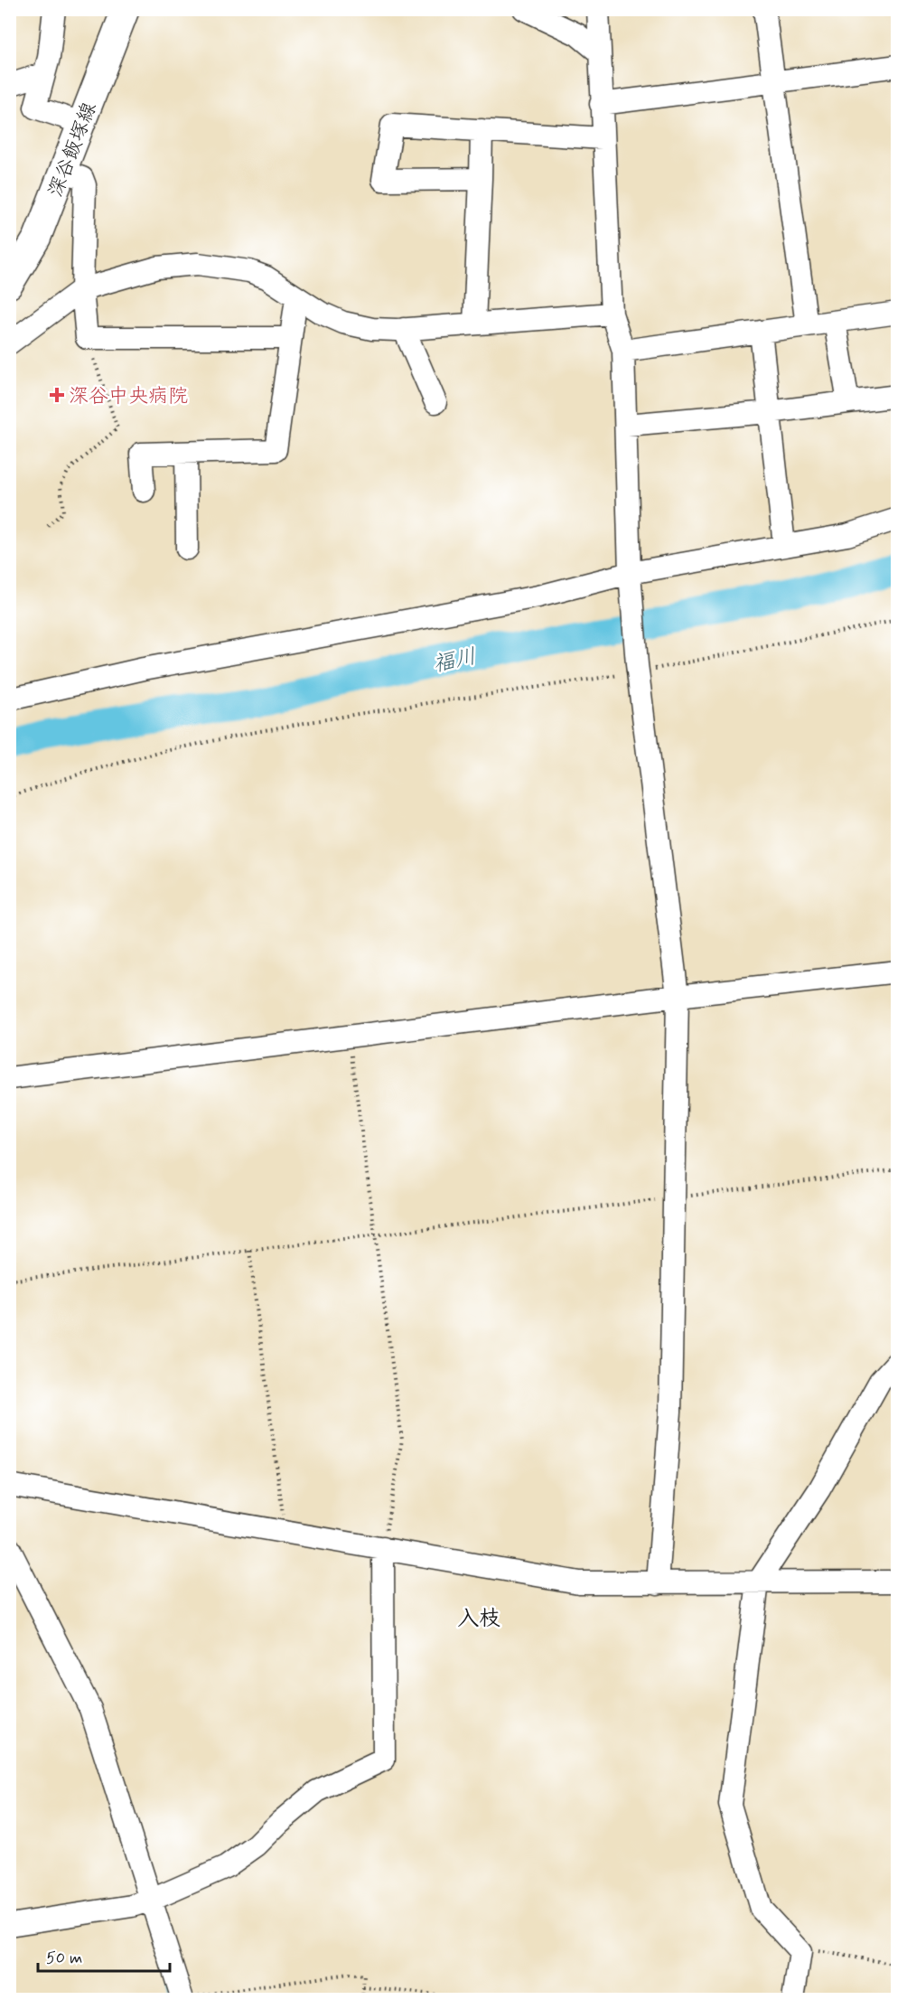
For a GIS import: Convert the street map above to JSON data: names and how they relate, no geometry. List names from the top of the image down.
{
  "streets": {
    "main road": ["深谷飯塚線"]
  },
  "districts": ["入枝"],
  "water": ["福川"],
  "places": {
    "health": ["深谷中央病院"]
  },
  "scale_bar": "50 m"
}
